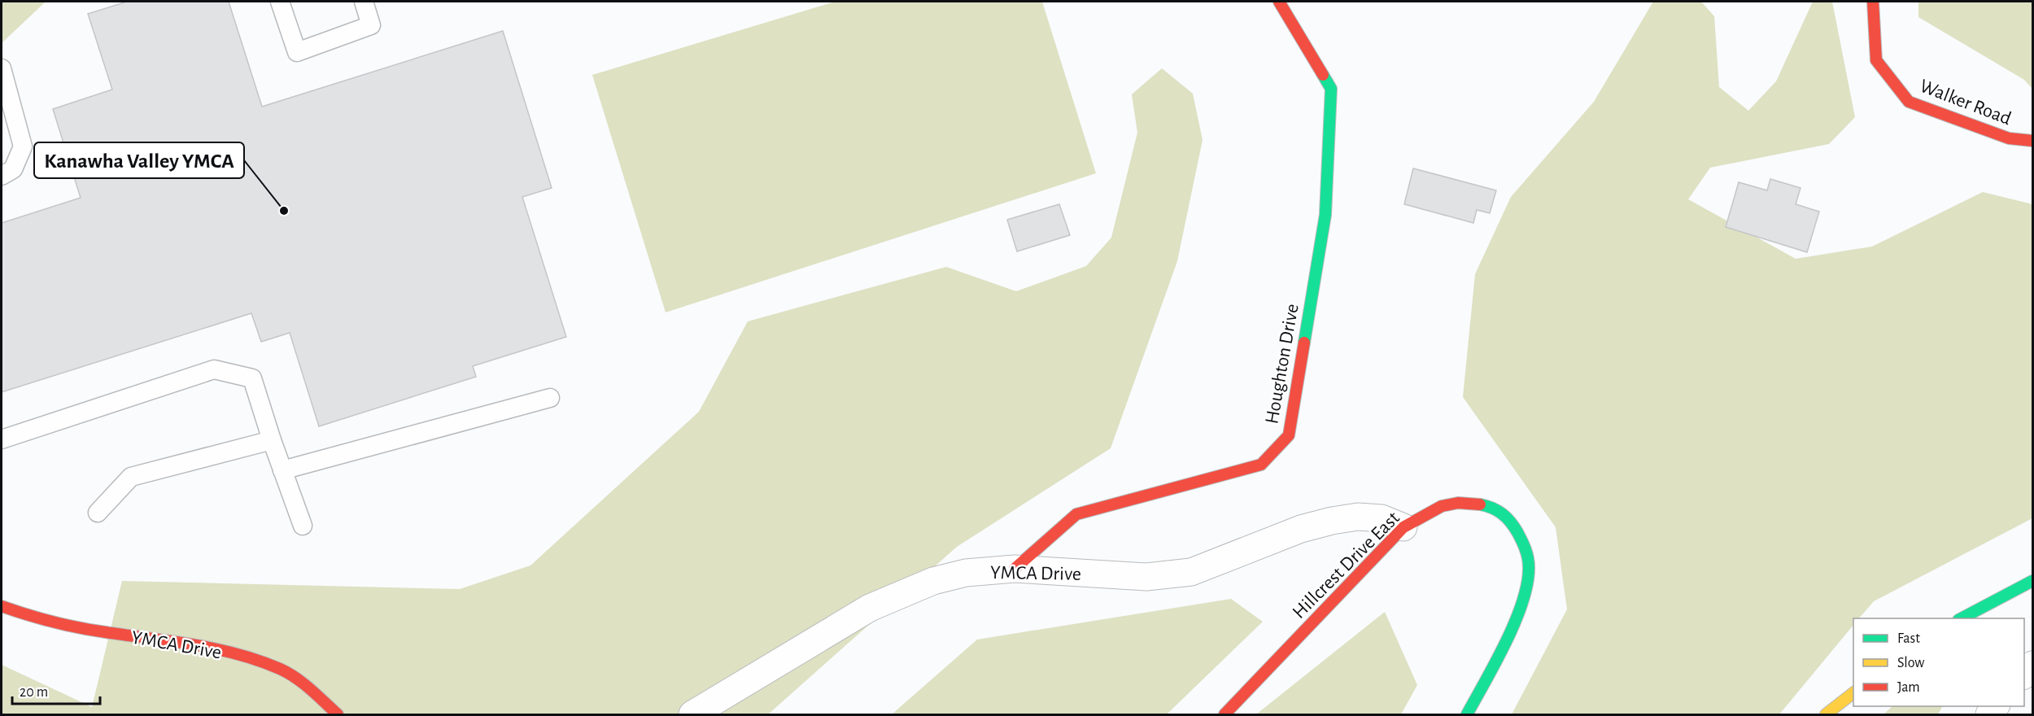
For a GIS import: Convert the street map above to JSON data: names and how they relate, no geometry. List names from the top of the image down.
{
  "streets": {
    "street": [
      "Walker Road",
      "Houghton Drive",
      "Hillcrest Drive East",
      "YMCA Drive"
    ]
  },
  "crossings": [
    ["Houghton Drive", "YMCA Drive"],
    ["Hillcrest Drive East", "YMCA Drive"]
  ],
  "places": ["Kanawha Valley YMCA"],
  "legend": ["Fast", "Slow", "Jam"],
  "scale_bar": "20 m"
}
